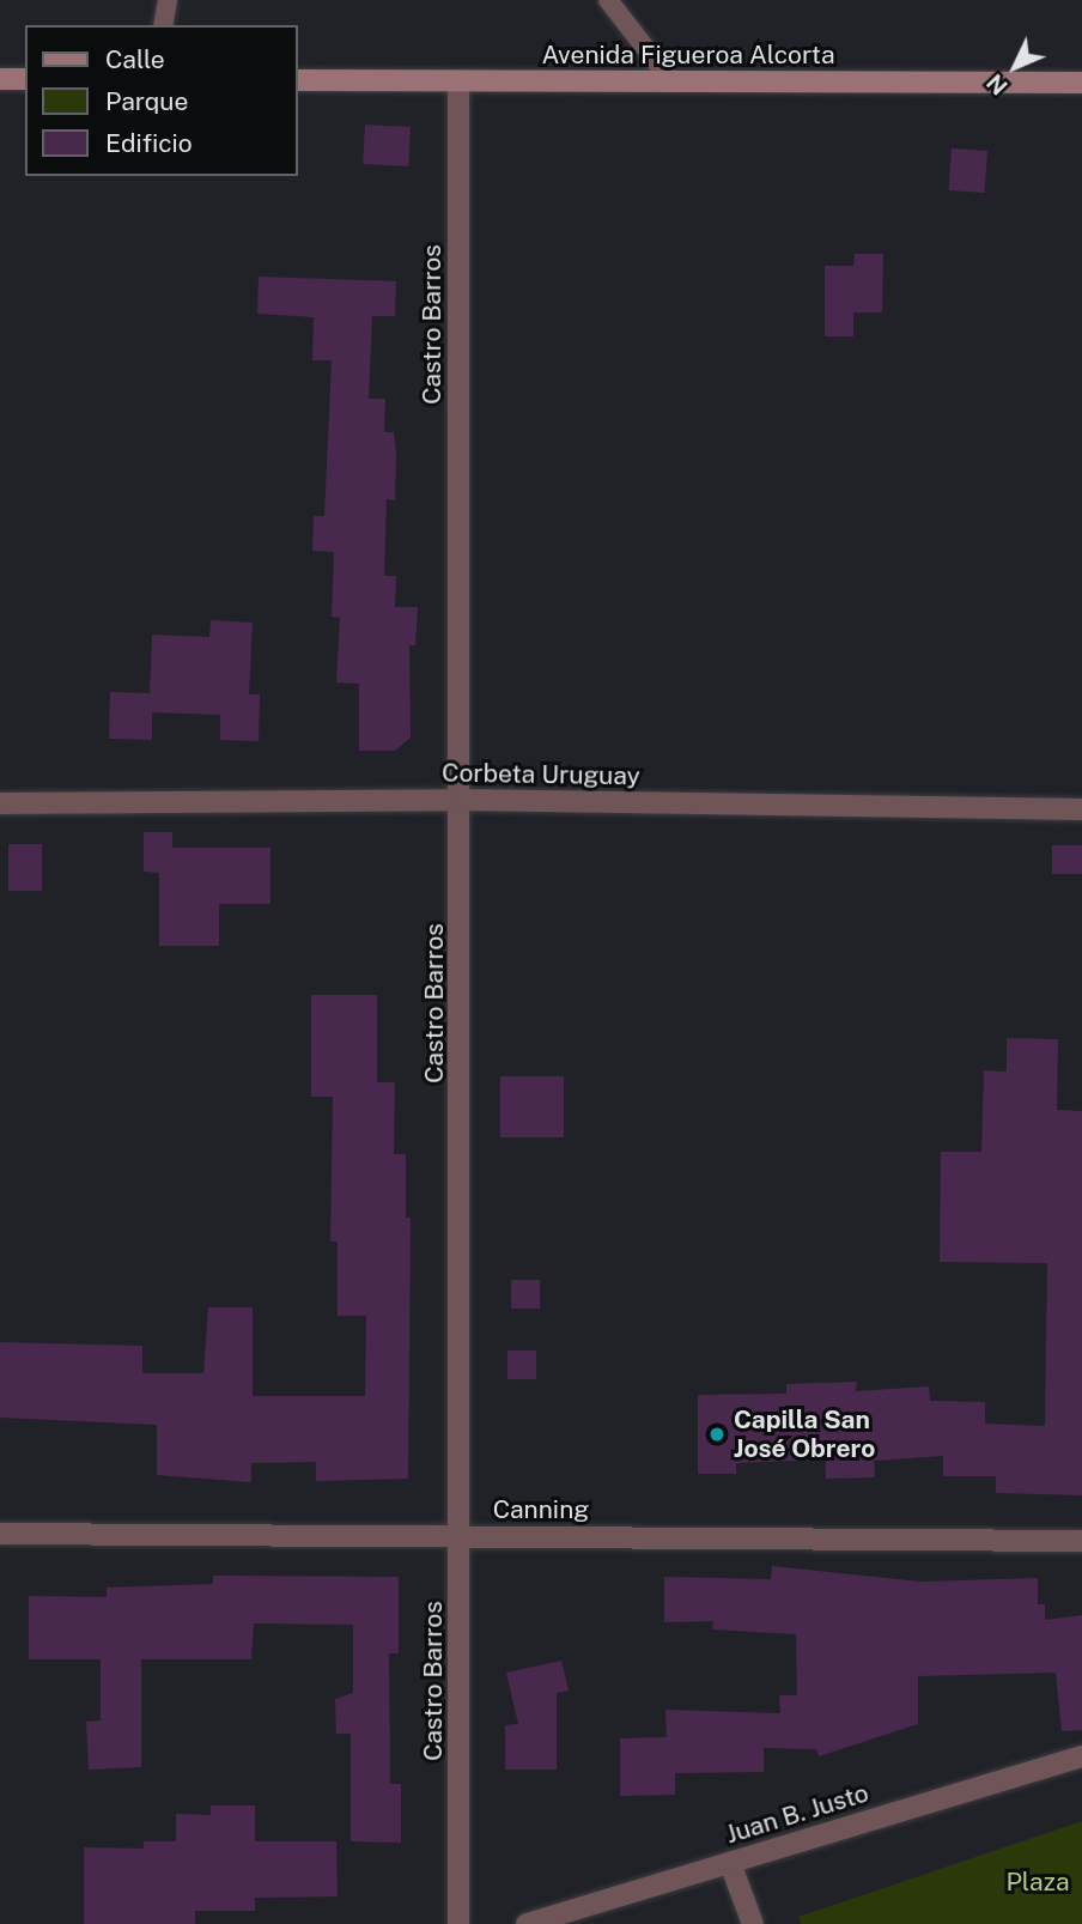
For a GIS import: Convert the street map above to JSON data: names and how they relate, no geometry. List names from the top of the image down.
{
  "streets": {
    "main road": ["Avenida Figueroa Alcorta"],
    "street": [
      "Castro Barros",
      "Corbeta Uruguay",
      "Canning",
      "Juan B. Justo"
    ]
  },
  "crossings": [
    ["Avenida Figueroa Alcorta", "Castro Barros"],
    ["Castro Barros", "Corbeta Uruguay"],
    ["Castro Barros", "Canning"]
  ],
  "parks": ["Plaza"],
  "places": ["Capilla San José Obrero"],
  "legend": ["Calle", "Parque", "Edificio"],
  "north": "bottom left"
}
